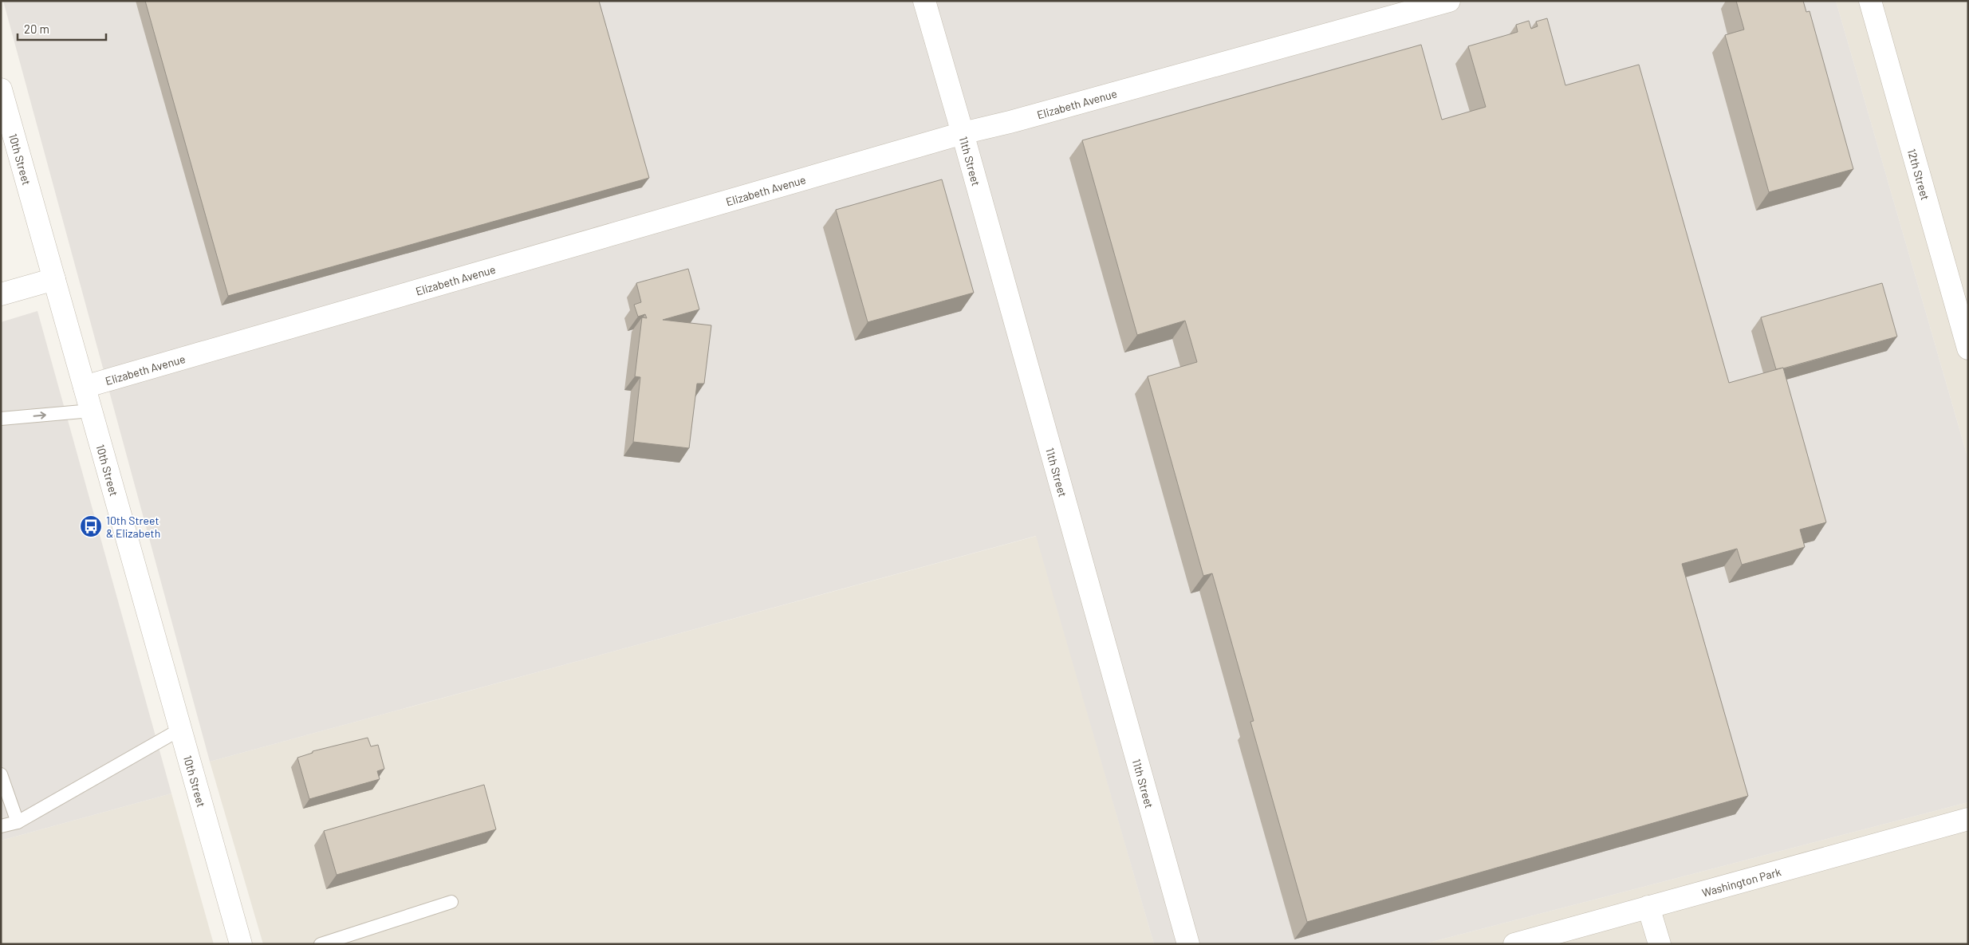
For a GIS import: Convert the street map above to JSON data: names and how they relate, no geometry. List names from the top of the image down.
{
  "streets": {
    "street": [
      "Elizabeth Avenue",
      "10th Street",
      "11th Street",
      "12th Street",
      "Washington Park"
    ]
  },
  "crossings": [
    ["Elizabeth Avenue", "10th Street"],
    ["Elizabeth Avenue", "11th Street"]
  ],
  "places": {
    "bus stop": ["10th Street & Elizabeth"]
  },
  "scale_bar": "20 m"
}
